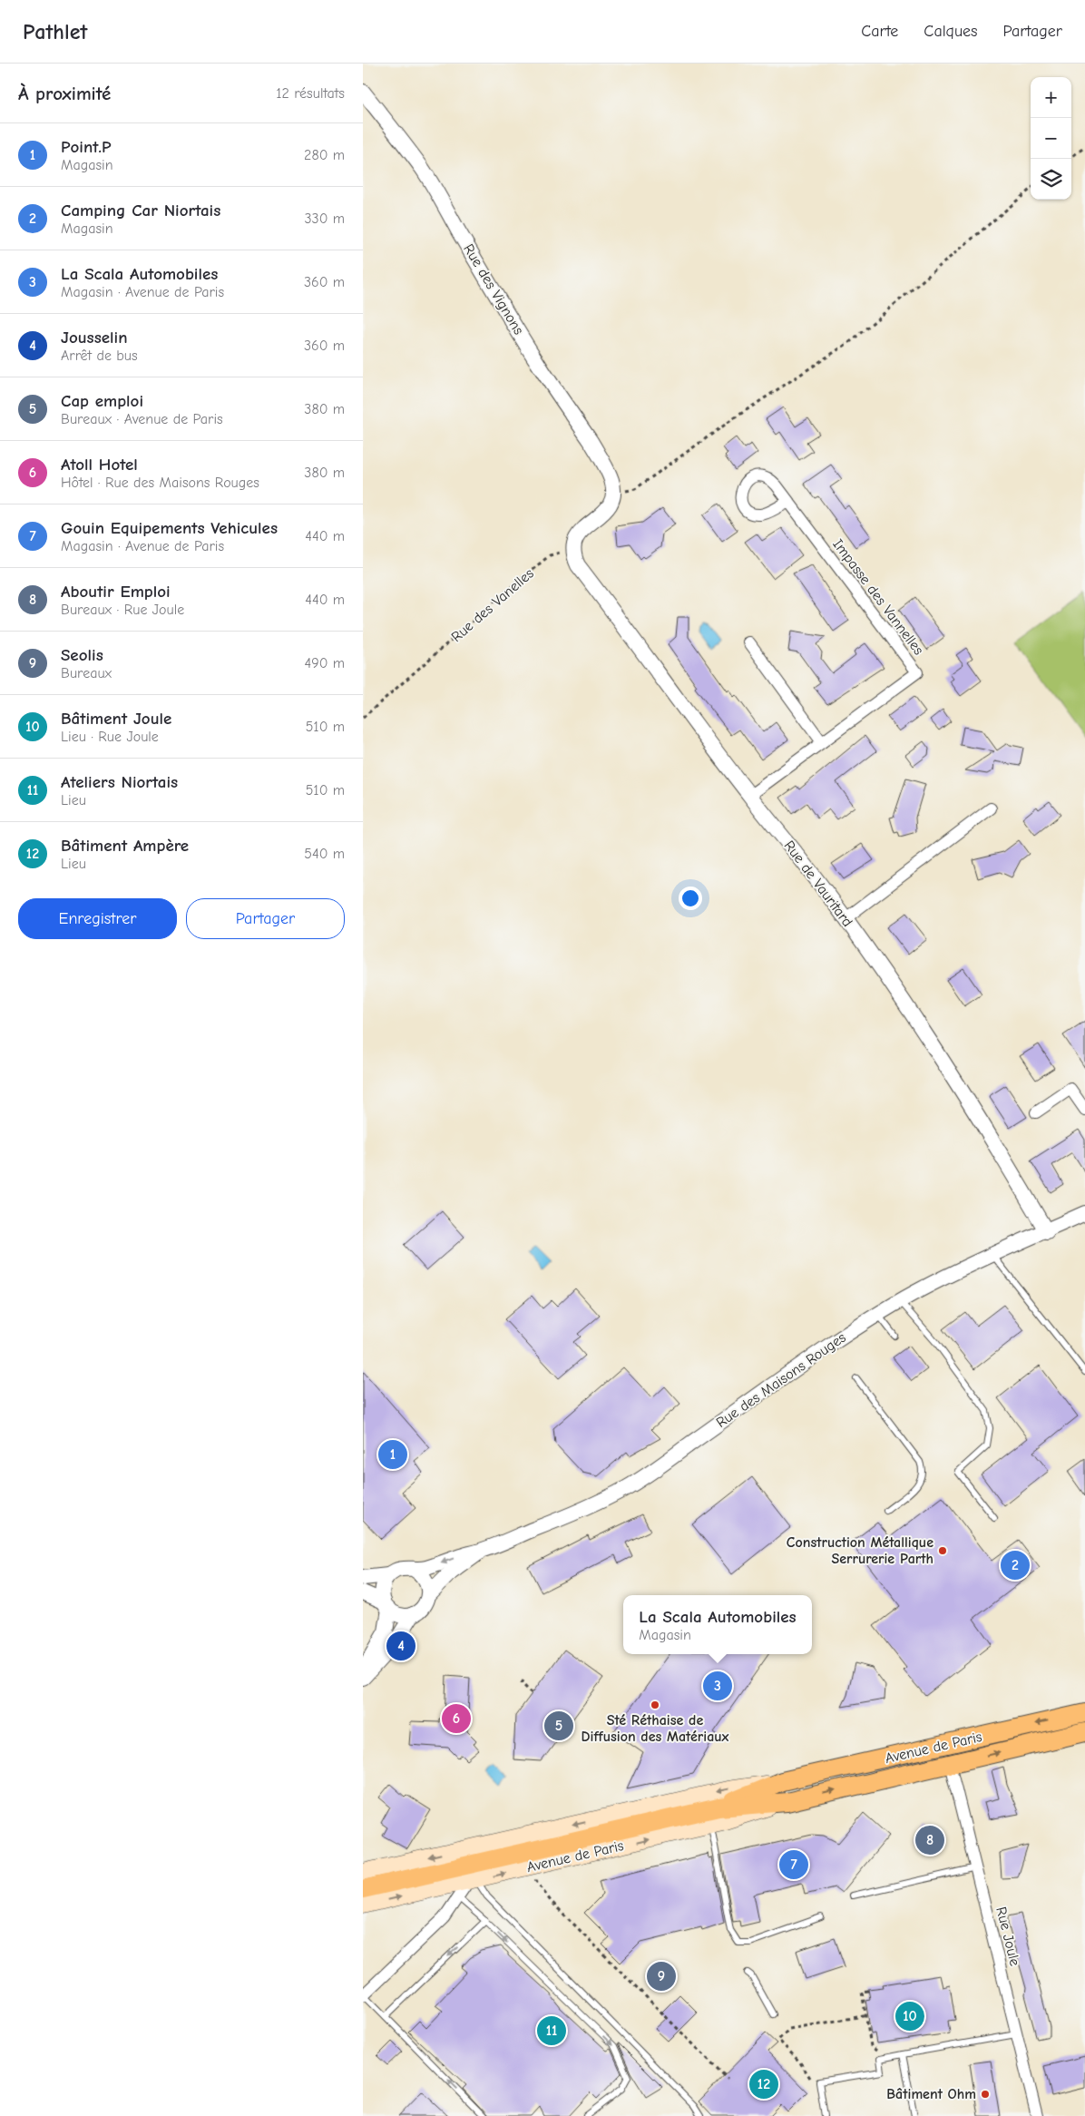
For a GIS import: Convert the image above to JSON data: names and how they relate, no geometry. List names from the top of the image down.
{
  "streets": {
    "main road": ["Avenue de Paris"],
    "street": [
      "Rue des Vignons",
      "Impasse des Vannelles",
      "Rue de Vauritard",
      "Rue des Maisons Rouges",
      "Rue Joule"
    ],
    "path": ["Rue des Vanelles"]
  },
  "crossings": [
    ["Impasse des Vannelles", "Rue de Vauritard"],
    ["Rue des Vanelles", "Rue de Vauritard"],
    ["Rue de Vauritard", "Rue des Maisons Rouges"],
    ["Avenue de Paris", "Rue Joule"]
  ],
  "places": ["Construction Métallique Serrurerie Parth", "Sté Réthaise de Diffusion des Matériaux", "Bâtiment Ohm"],
  "page": {
    "header": "Pathlet",
    "nav": ["Carte", "Calques", "Partager"],
    "heading": ["À proximité", "12 résultats"],
    "map_buttons": ["+", "−"],
    "list": [
      {
        "mark": "1",
        "name": "Point.P",
        "note": "Magasin",
        "value": "280 m"
      },
      {
        "mark": "2",
        "name": "Camping Car Niortais",
        "note": "Magasin",
        "value": "330 m"
      },
      {
        "mark": "3",
        "name": "La Scala Automobiles",
        "note": "Magasin · Avenue de Paris",
        "value": "360 m"
      },
      {
        "mark": "4",
        "name": "Jousselin",
        "note": "Arrêt de bus",
        "value": "360 m"
      },
      {
        "mark": "5",
        "name": "Cap emploi",
        "note": "Bureaux · Avenue de Paris",
        "value": "380 m"
      },
      {
        "mark": "6",
        "name": "Atoll Hotel",
        "note": "Hôtel · Rue des Maisons Rouges",
        "value": "380 m"
      },
      {
        "mark": "7",
        "name": "Gouin Equipements Vehicules",
        "note": "Magasin · Avenue de Paris",
        "value": "440 m"
      },
      {
        "mark": "8",
        "name": "Aboutir Emploi",
        "note": "Bureaux · Rue Joule",
        "value": "440 m"
      },
      {
        "mark": "9",
        "name": "Seolis",
        "note": "Bureaux",
        "value": "490 m"
      },
      {
        "mark": "10",
        "name": "Bâtiment Joule",
        "note": "Lieu · Rue Joule",
        "value": "510 m"
      },
      {
        "mark": "11",
        "name": "Ateliers Niortais",
        "note": "Lieu",
        "value": "510 m"
      },
      {
        "mark": "12",
        "name": "Bâtiment Ampère",
        "note": "Lieu",
        "value": "540 m"
      }
    ],
    "buttons": ["Enregistrer", "Partager"],
    "pins": [
      "1",
      "2",
      "4",
      "3",
      "6",
      "5",
      "8",
      "7",
      "9",
      "10",
      "11",
      "12"
    ],
    "popup": ["La Scala Automobiles", "Magasin"]
  }
}
